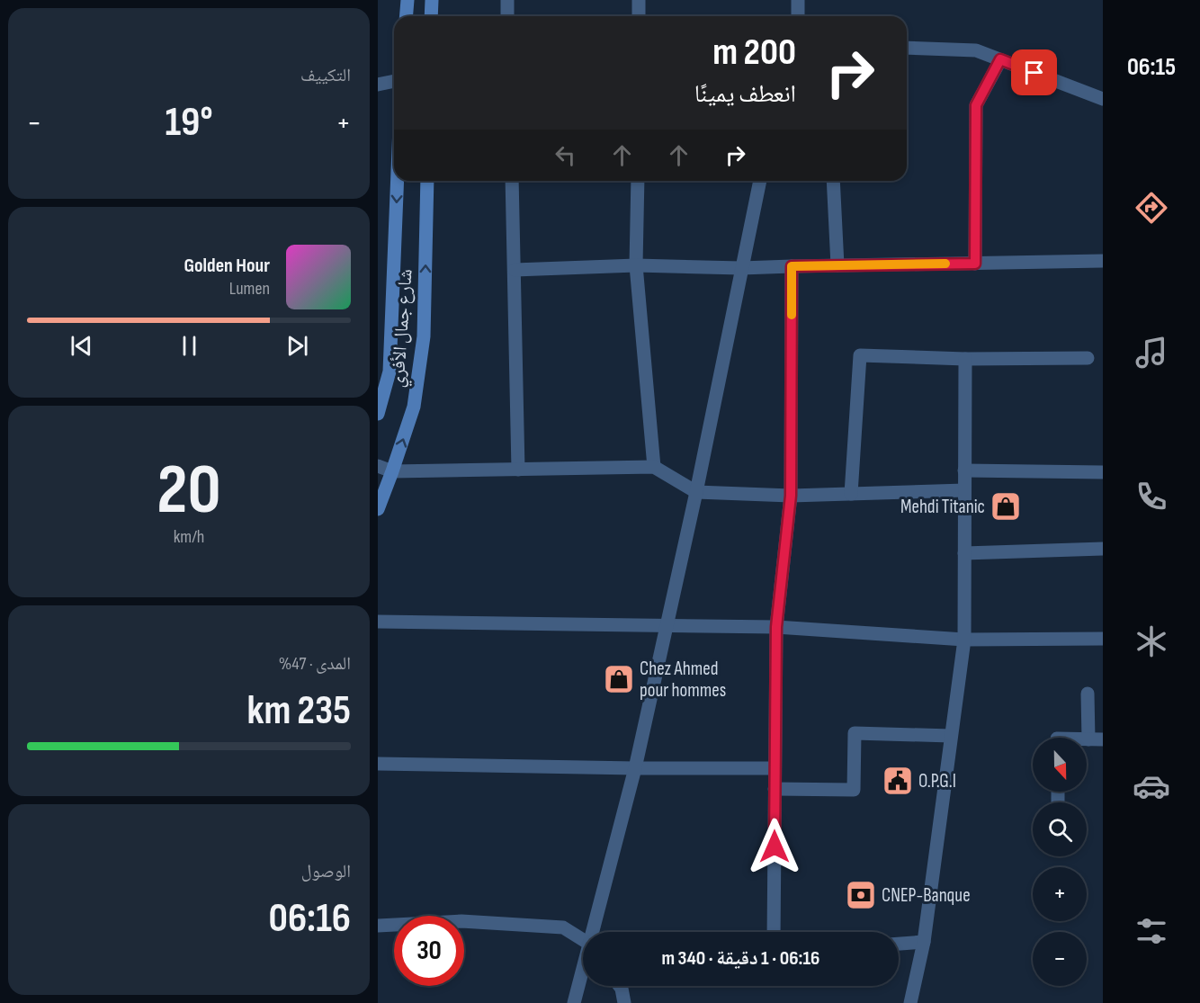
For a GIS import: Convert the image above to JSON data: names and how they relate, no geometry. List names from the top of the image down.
{
  "streets": {
    "street": ["شارع جمال الأفري"]
  },
  "places": {
    "shop": ["Mehdi Titanic", "Chez Ahmed pour hommes"],
    "public building": ["O.P.G.I"],
    "bank": ["CNEP-Banque"]
  },
  "north": "bottom",
  "page": {
    "tabs": "06:15",
    "tile": [
      "التكييف",
      ["20", "km/h"],
      ["المدى · 47%", "235 km"],
      ["الوصول", "06:16"]
    ],
    "turn": ["200 m", "انعطف يمينًا"],
    "heat": ["−", "19°", "+"],
    "song": ["Golden Hour", "Lumen"],
    "map_buttons": ["+", "−"],
    "limit": "30",
    "trip": "06:16 · 1 دقيقة · 340 m"
  }
}
